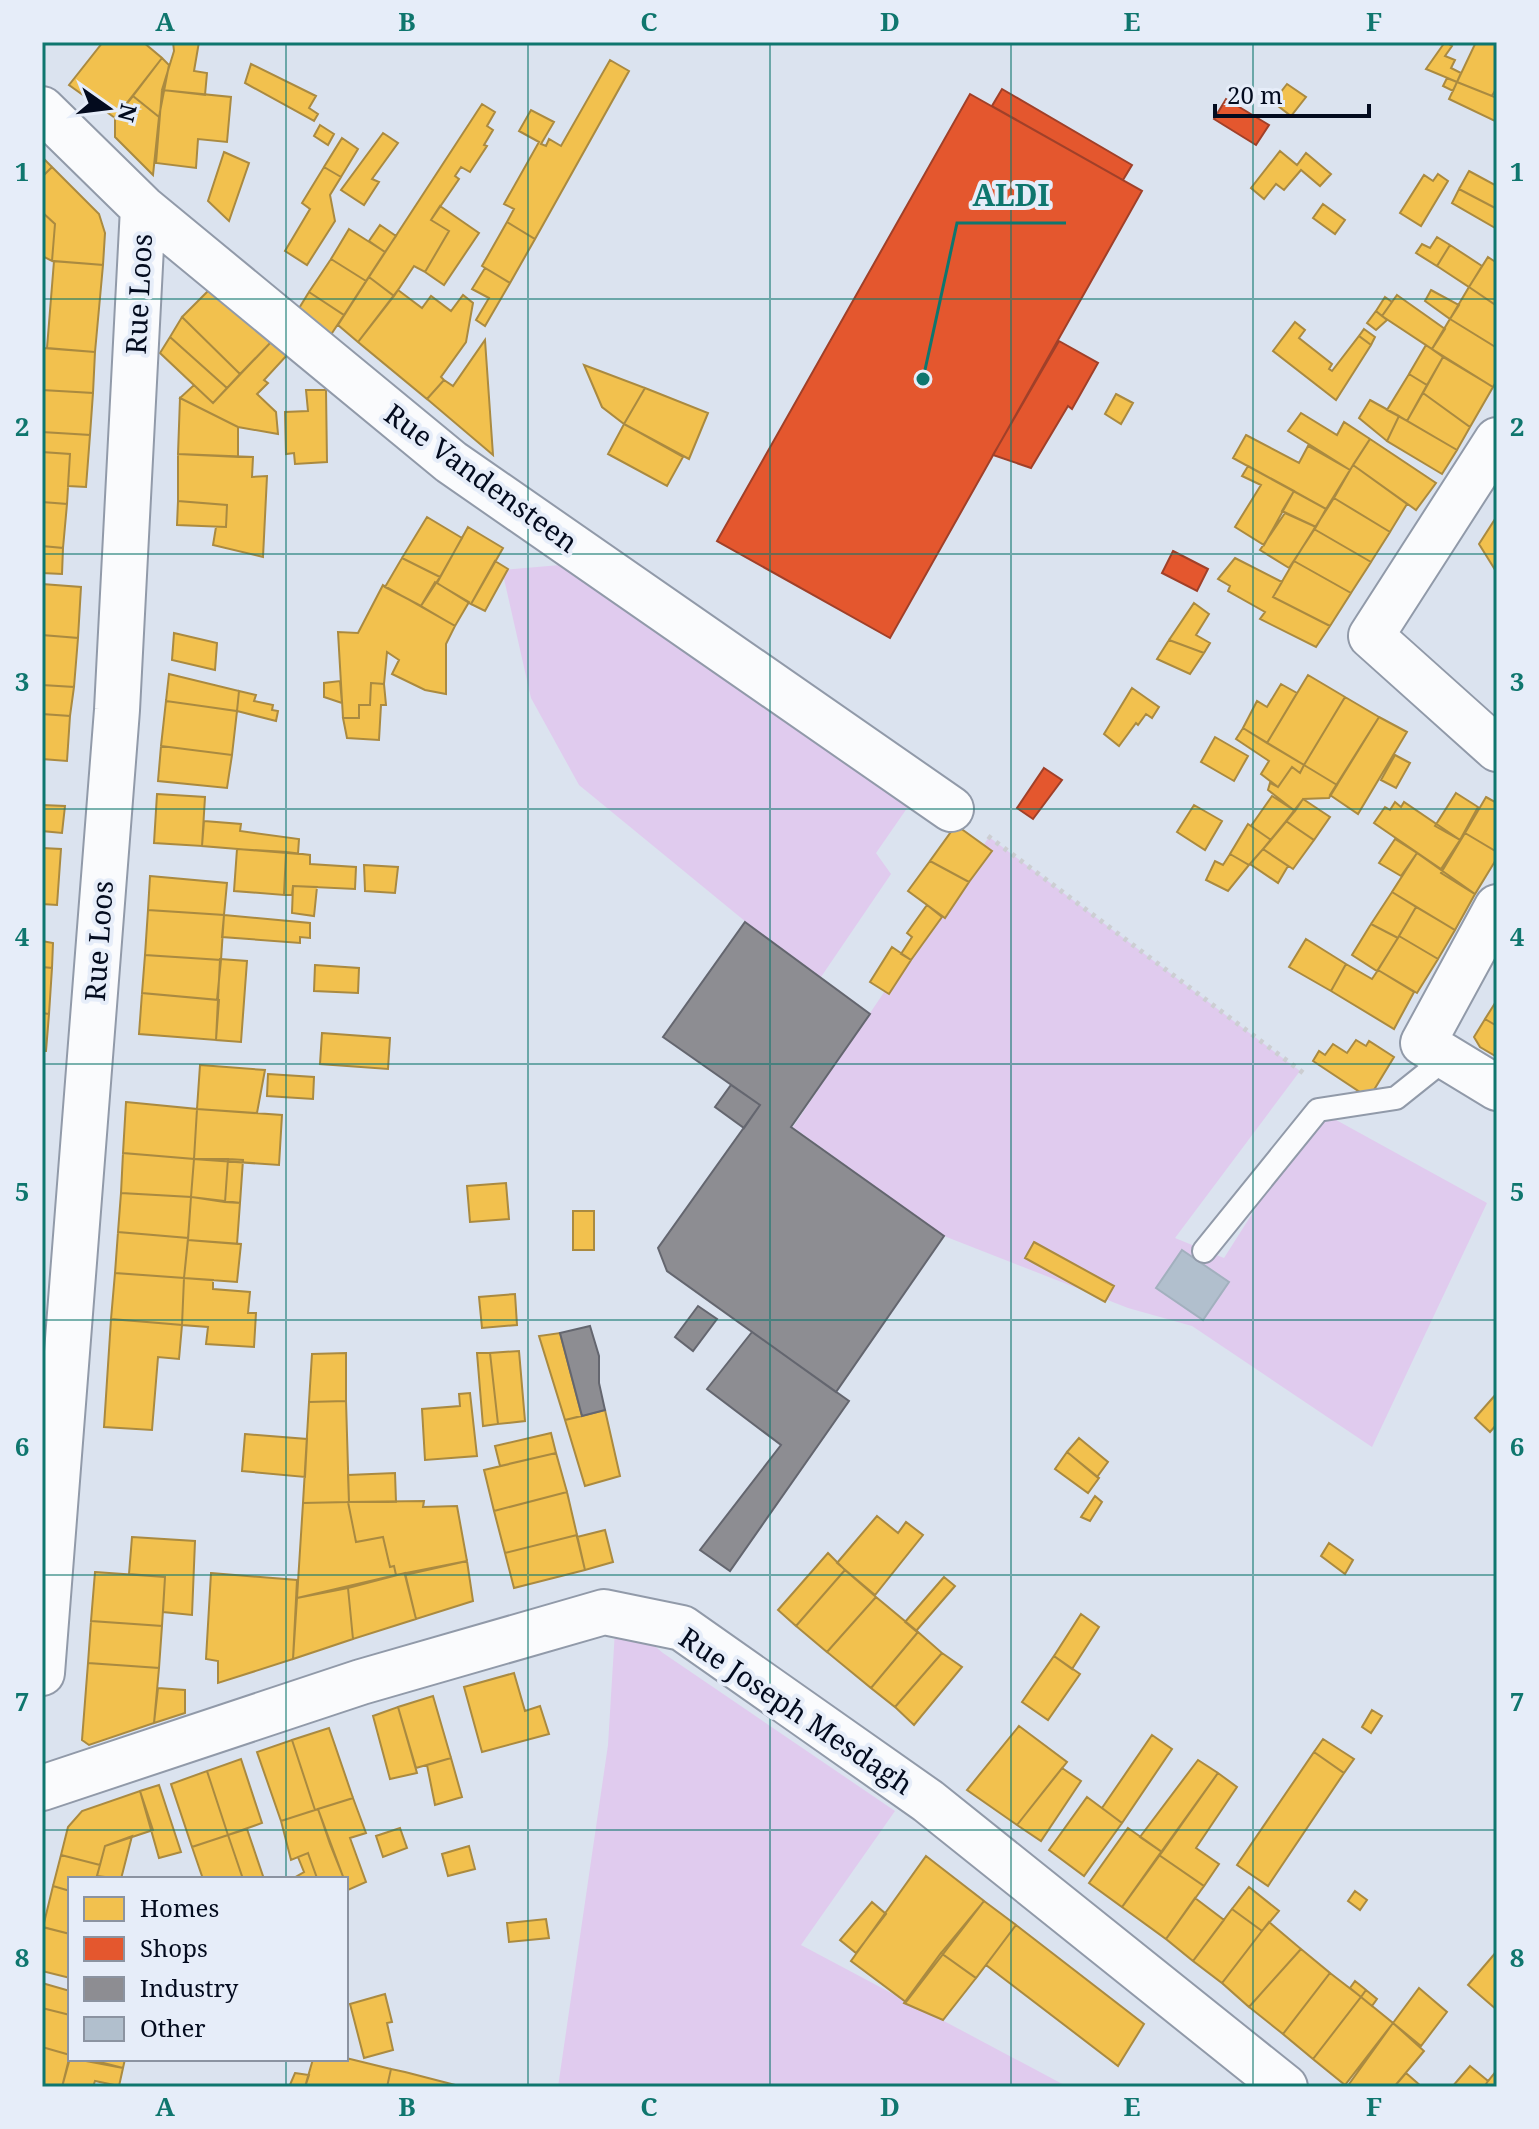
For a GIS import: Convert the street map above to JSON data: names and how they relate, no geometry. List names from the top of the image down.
{
  "streets": {
    "street": ["Rue Loos", "Rue Vandensteen", "Rue Joseph Mesdagh"]
  },
  "crossings": [
    ["Rue Loos", "Rue Vandensteen"]
  ],
  "places": ["ALDI"],
  "legend": [
    "Homes",
    "Shops",
    "Industry",
    "Other"
  ],
  "scale_bar": "20 m",
  "north": "right",
  "grid": {
    "columns": [
      "A",
      "B",
      "C",
      "D",
      "E",
      "F"
    ],
    "rows": [
      "1",
      "2",
      "3",
      "4",
      "5",
      "6",
      "7",
      "8"
    ]
  }
}
